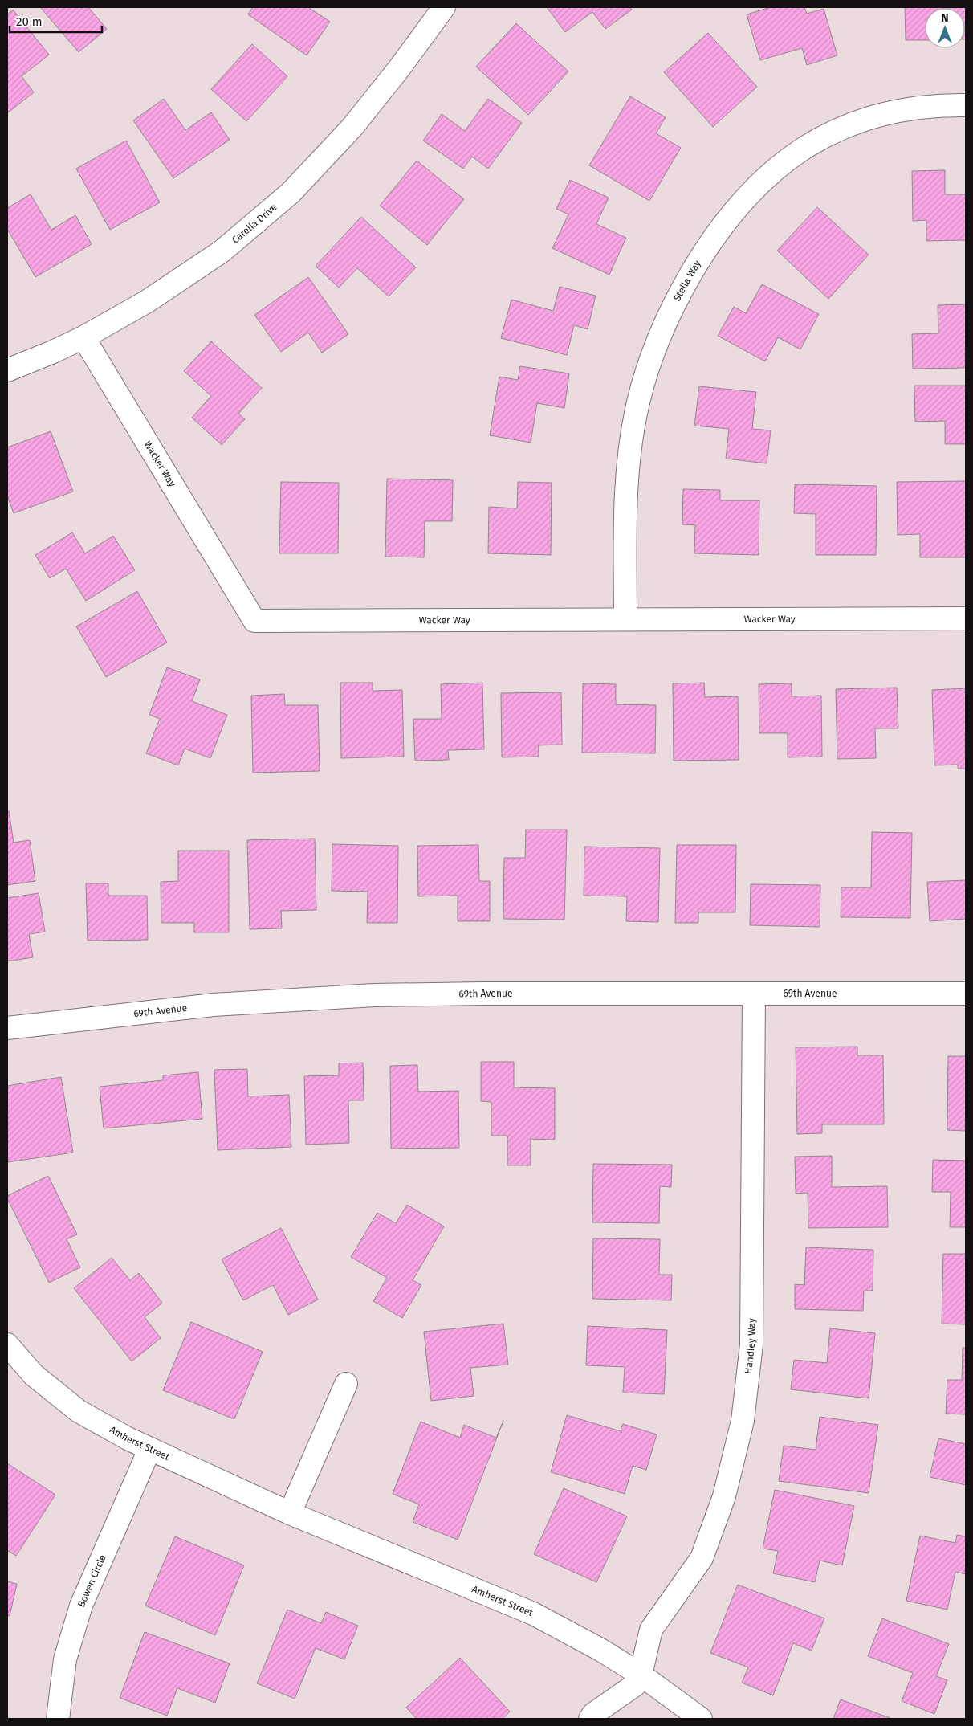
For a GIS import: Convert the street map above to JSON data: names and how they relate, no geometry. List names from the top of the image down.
{
  "streets": {
    "street": [
      "Carella Drive",
      "Stella Way",
      "Wacker Way",
      "69th Avenue",
      "Handley Way",
      "Amherst Street",
      "Bowen Circle"
    ]
  },
  "crossings": [
    ["Carella Drive", "Wacker Way"],
    ["Stella Way", "Wacker Way"],
    ["69th Avenue", "Handley Way"],
    ["Handley Way", "Amherst Street"],
    ["Amherst Street", "Bowen Circle"]
  ],
  "scale_bar": "20 m",
  "north": "top"
}
